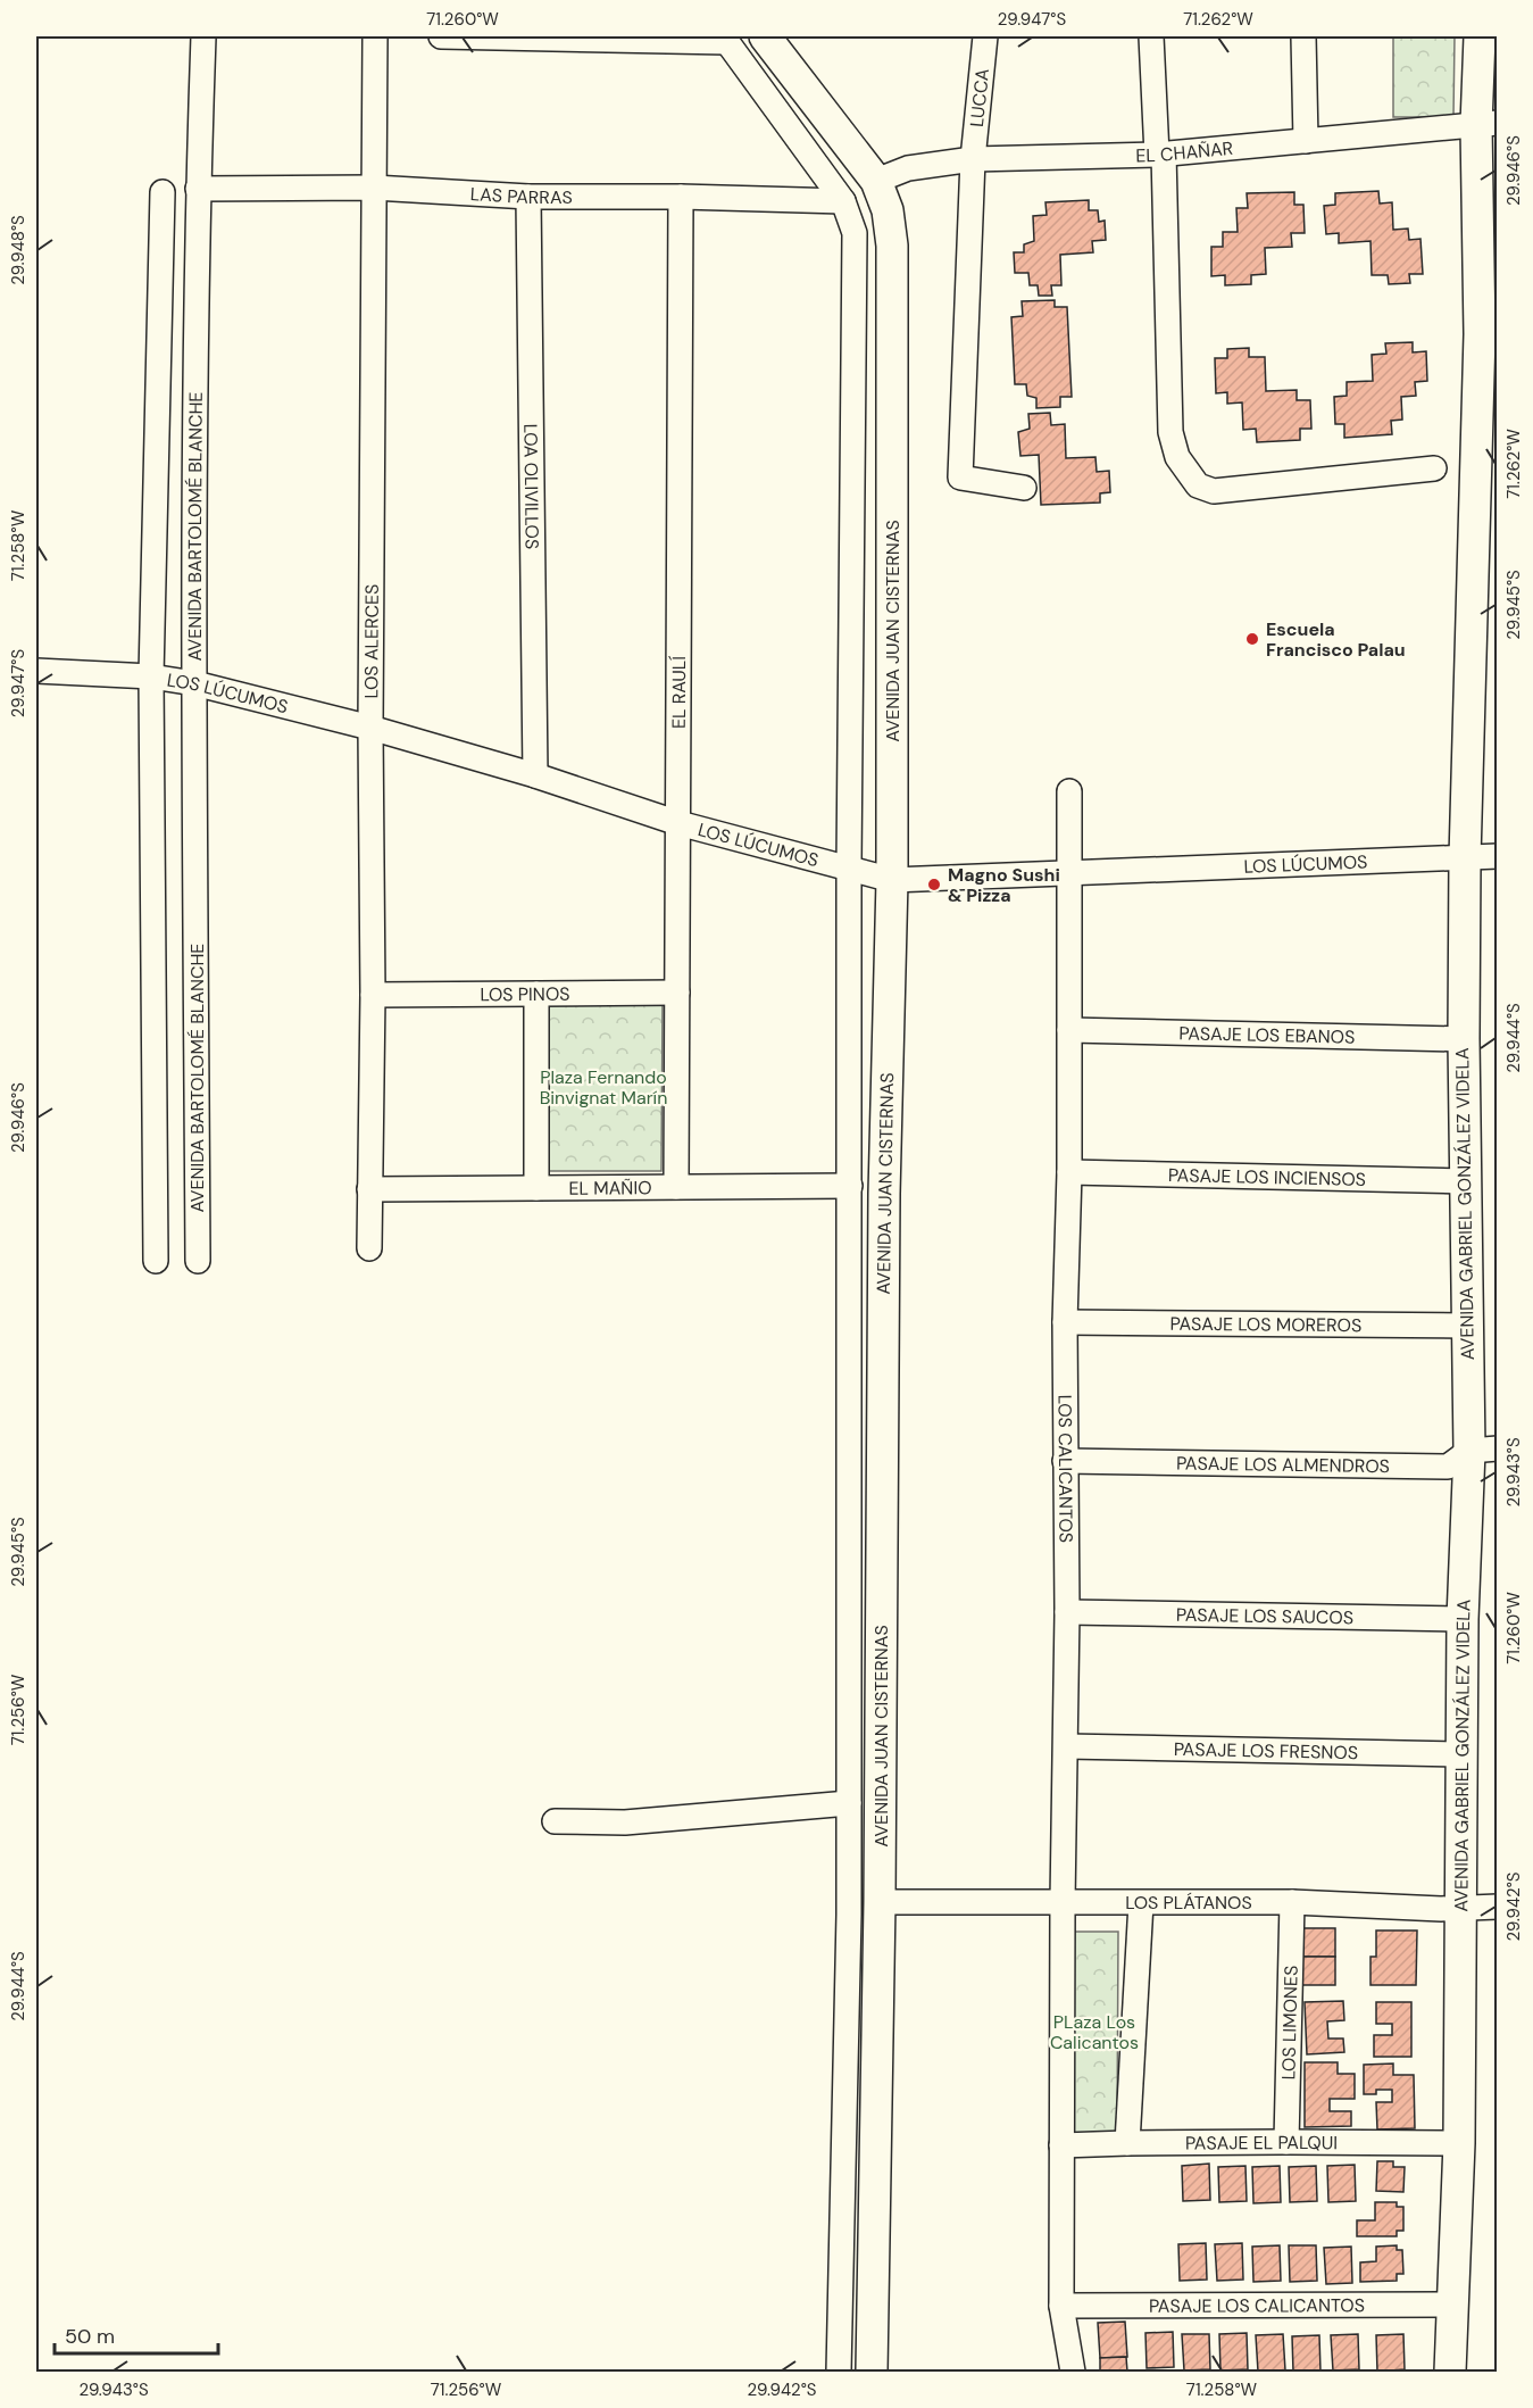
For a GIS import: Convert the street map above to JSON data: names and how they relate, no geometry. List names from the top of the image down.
{
  "streets": {
    "main road": ["AVENIDA JUAN CISTERNAS", "AVENIDA GABRIEL GONZÁLEZ VIDELA"],
    "street": [
      "LUCCA",
      "EL CHAÑAR",
      "LAS PARRAS",
      "LOA OLIVILLOS",
      "AVENIDA BARTOLOMÉ BLANCHE",
      "LOS ALERCES",
      "EL RAULÍ",
      "LOS LÚCUMOS",
      "LOS PINOS",
      "PASAJE LOS EBANOS",
      "PASAJE LOS INCIENSOS",
      "EL MAÑIO",
      "PASAJE LOS MOREROS",
      "PASAJE LOS ALMENDROS",
      "LOS CALICANTOS",
      "PASAJE LOS SAUCOS",
      "PASAJE LOS FRESNOS",
      "LOS PLÁTANOS",
      "LOS LIMONES",
      "PASAJE EL PALQUI",
      "PASAJE LOS CALICANTOS"
    ]
  },
  "crossings": [
    ["LUCCA", "EL CHAÑAR"],
    ["EL CHAÑAR", "AVENIDA JUAN CISTERNAS"],
    ["EL CHAÑAR", "AVENIDA GABRIEL GONZÁLEZ VIDELA"],
    ["LAS PARRAS", "LOA OLIVILLOS"],
    ["LAS PARRAS", "AVENIDA BARTOLOMÉ BLANCHE"],
    ["LAS PARRAS", "AVENIDA JUAN CISTERNAS"],
    ["LAS PARRAS", "LOS ALERCES"],
    ["LAS PARRAS", "EL RAULÍ"],
    ["LOA OLIVILLOS", "LOS LÚCUMOS"],
    ["AVENIDA BARTOLOMÉ BLANCHE", "LOS LÚCUMOS"],
    ["AVENIDA JUAN CISTERNAS", "LOS LÚCUMOS"],
    ["AVENIDA JUAN CISTERNAS", "EL MAÑIO"],
    ["AVENIDA JUAN CISTERNAS", "LOS PLÁTANOS"],
    ["LOS ALERCES", "LOS LÚCUMOS"],
    ["LOS ALERCES", "LOS PINOS"],
    ["LOS ALERCES", "EL MAÑIO"],
    ["EL RAULÍ", "LOS LÚCUMOS"],
    ["EL RAULÍ", "LOS PINOS"],
    ["EL RAULÍ", "EL MAÑIO"],
    ["LOS LÚCUMOS", "AVENIDA GABRIEL GONZÁLEZ VIDELA"],
    ["LOS LÚCUMOS", "LOS CALICANTOS"],
    ["PASAJE LOS EBANOS", "AVENIDA GABRIEL GONZÁLEZ VIDELA"],
    ["PASAJE LOS EBANOS", "LOS CALICANTOS"],
    ["PASAJE LOS INCIENSOS", "AVENIDA GABRIEL GONZÁLEZ VIDELA"],
    ["PASAJE LOS INCIENSOS", "LOS CALICANTOS"],
    ["AVENIDA GABRIEL GONZÁLEZ VIDELA", "PASAJE LOS MOREROS"],
    ["AVENIDA GABRIEL GONZÁLEZ VIDELA", "PASAJE LOS ALMENDROS"],
    ["AVENIDA GABRIEL GONZÁLEZ VIDELA", "PASAJE LOS SAUCOS"],
    ["AVENIDA GABRIEL GONZÁLEZ VIDELA", "PASAJE LOS FRESNOS"],
    ["AVENIDA GABRIEL GONZÁLEZ VIDELA", "LOS PLÁTANOS"],
    ["AVENIDA GABRIEL GONZÁLEZ VIDELA", "PASAJE EL PALQUI"],
    ["AVENIDA GABRIEL GONZÁLEZ VIDELA", "PASAJE LOS CALICANTOS"],
    ["PASAJE LOS MOREROS", "LOS CALICANTOS"],
    ["PASAJE LOS ALMENDROS", "LOS CALICANTOS"],
    ["LOS CALICANTOS", "PASAJE LOS SAUCOS"],
    ["LOS CALICANTOS", "PASAJE LOS FRESNOS"],
    ["LOS CALICANTOS", "LOS PLÁTANOS"],
    ["LOS CALICANTOS", "PASAJE EL PALQUI"],
    ["LOS PLÁTANOS", "LOS LIMONES"],
    ["LOS LIMONES", "PASAJE EL PALQUI"]
  ],
  "parks": ["Plaza Fernando Binvignat Marín", "PLaza Los Calicantos"],
  "places": ["Escuela Francisco Palau", "Magno Sushi & Pizza"],
  "scale_bar": "50 m",
  "coordinates": [
    "71.260°W",
    "29.947°S",
    "71.262°W",
    "29.946°S",
    "29.948°S",
    "71.258°W",
    "29.945°S",
    "29.944°S",
    "29.943°S",
    "71.256°W",
    "29.942°S"
  ]
}
